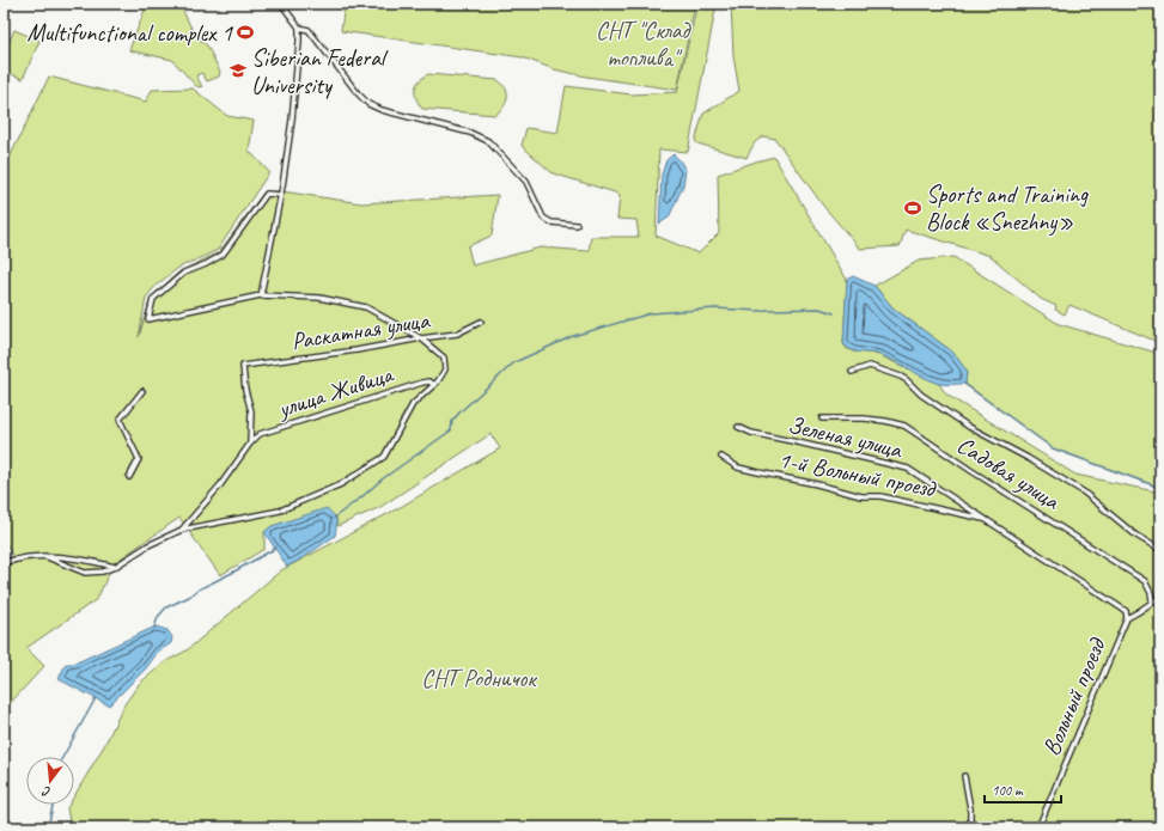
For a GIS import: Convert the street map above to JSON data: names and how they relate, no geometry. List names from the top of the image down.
{
  "streets": {
    "street": [
      "Раскатная улица",
      "улица Живица",
      "Зеленая улица",
      "Садовая улица",
      "1-й Вольный проезд",
      "Вольный проезд"
    ]
  },
  "crossings": [
    ["Раскатная улица", "улица Живица"],
    ["Зеленая улица", "1-й Вольный проезд"],
    ["Зеленая улица", "Вольный проезд"],
    ["Садовая улица", "Вольный проезд"]
  ],
  "parks": ["СНТ \"Склад топлива\"", "СНТ Родничок"],
  "places": {
    "sports": ["Multifunctional complex 1", "Sports and Training Block «Snezhny»"],
    "school or university": ["Siberian Federal University"]
  },
  "scale_bar": "100 m",
  "north": "bottom"
}
